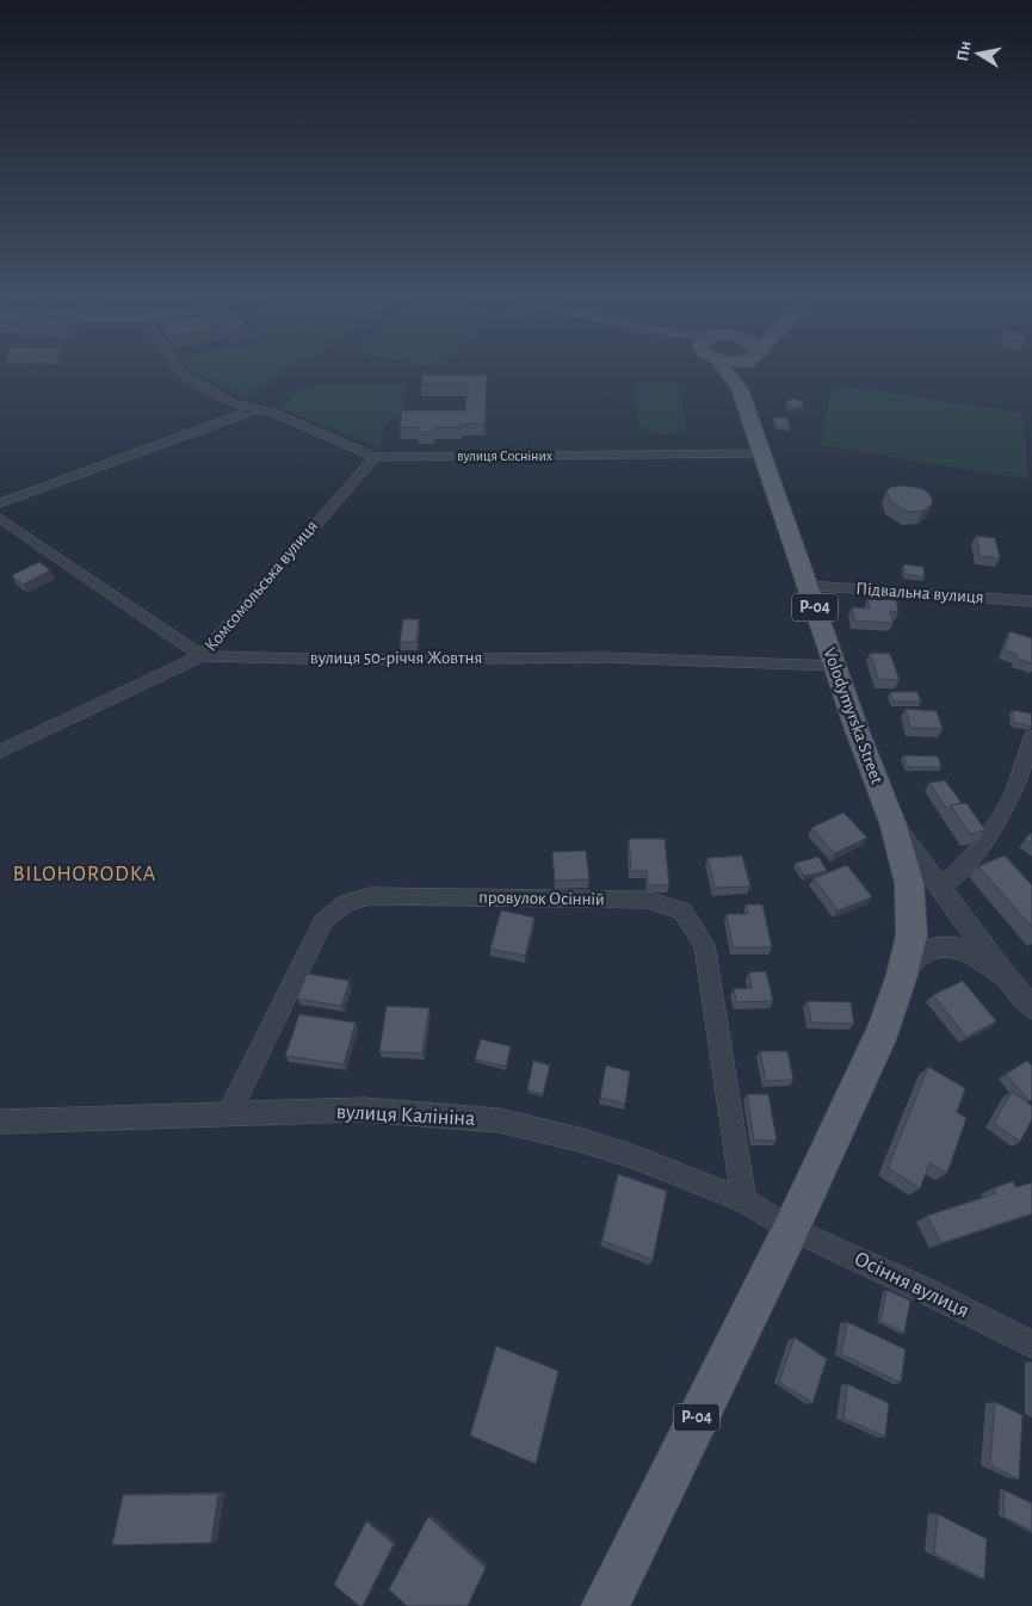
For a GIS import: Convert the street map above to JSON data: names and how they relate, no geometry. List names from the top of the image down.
{
  "streets": {
    "main road": ["Р-04", "Volodymyrska Street"],
    "street": [
      "вулиця Сосніних",
      "Комсомольська вулиця",
      "Підвальна вулиця",
      "вулиця 50-річчя Жовтня",
      "провулок Осінній",
      "вулиця Калініна",
      "Осіння вулиця"
    ]
  },
  "crossings": [
    ["вулиця Сосніних", "Комсомольська вулиця"],
    ["вулиця Сосніних", "Volodymyrska Street"],
    ["Комсомольська вулиця", "вулиця 50-річчя Жовтня"],
    ["Підвальна вулиця", "Volodymyrska Street"],
    ["Р-04", "Volodymyrska Street"],
    ["Р-04", "вулиця Калініна"],
    ["Р-04", "Осіння вулиця"],
    ["вулиця 50-річчя Жовтня", "Volodymyrska Street"],
    ["провулок Осінній", "вулиця Калініна"],
    ["вулиця Калініна", "Осіння вулиця"]
  ],
  "districts": ["BILOHORODKA"],
  "north": "left"
}
